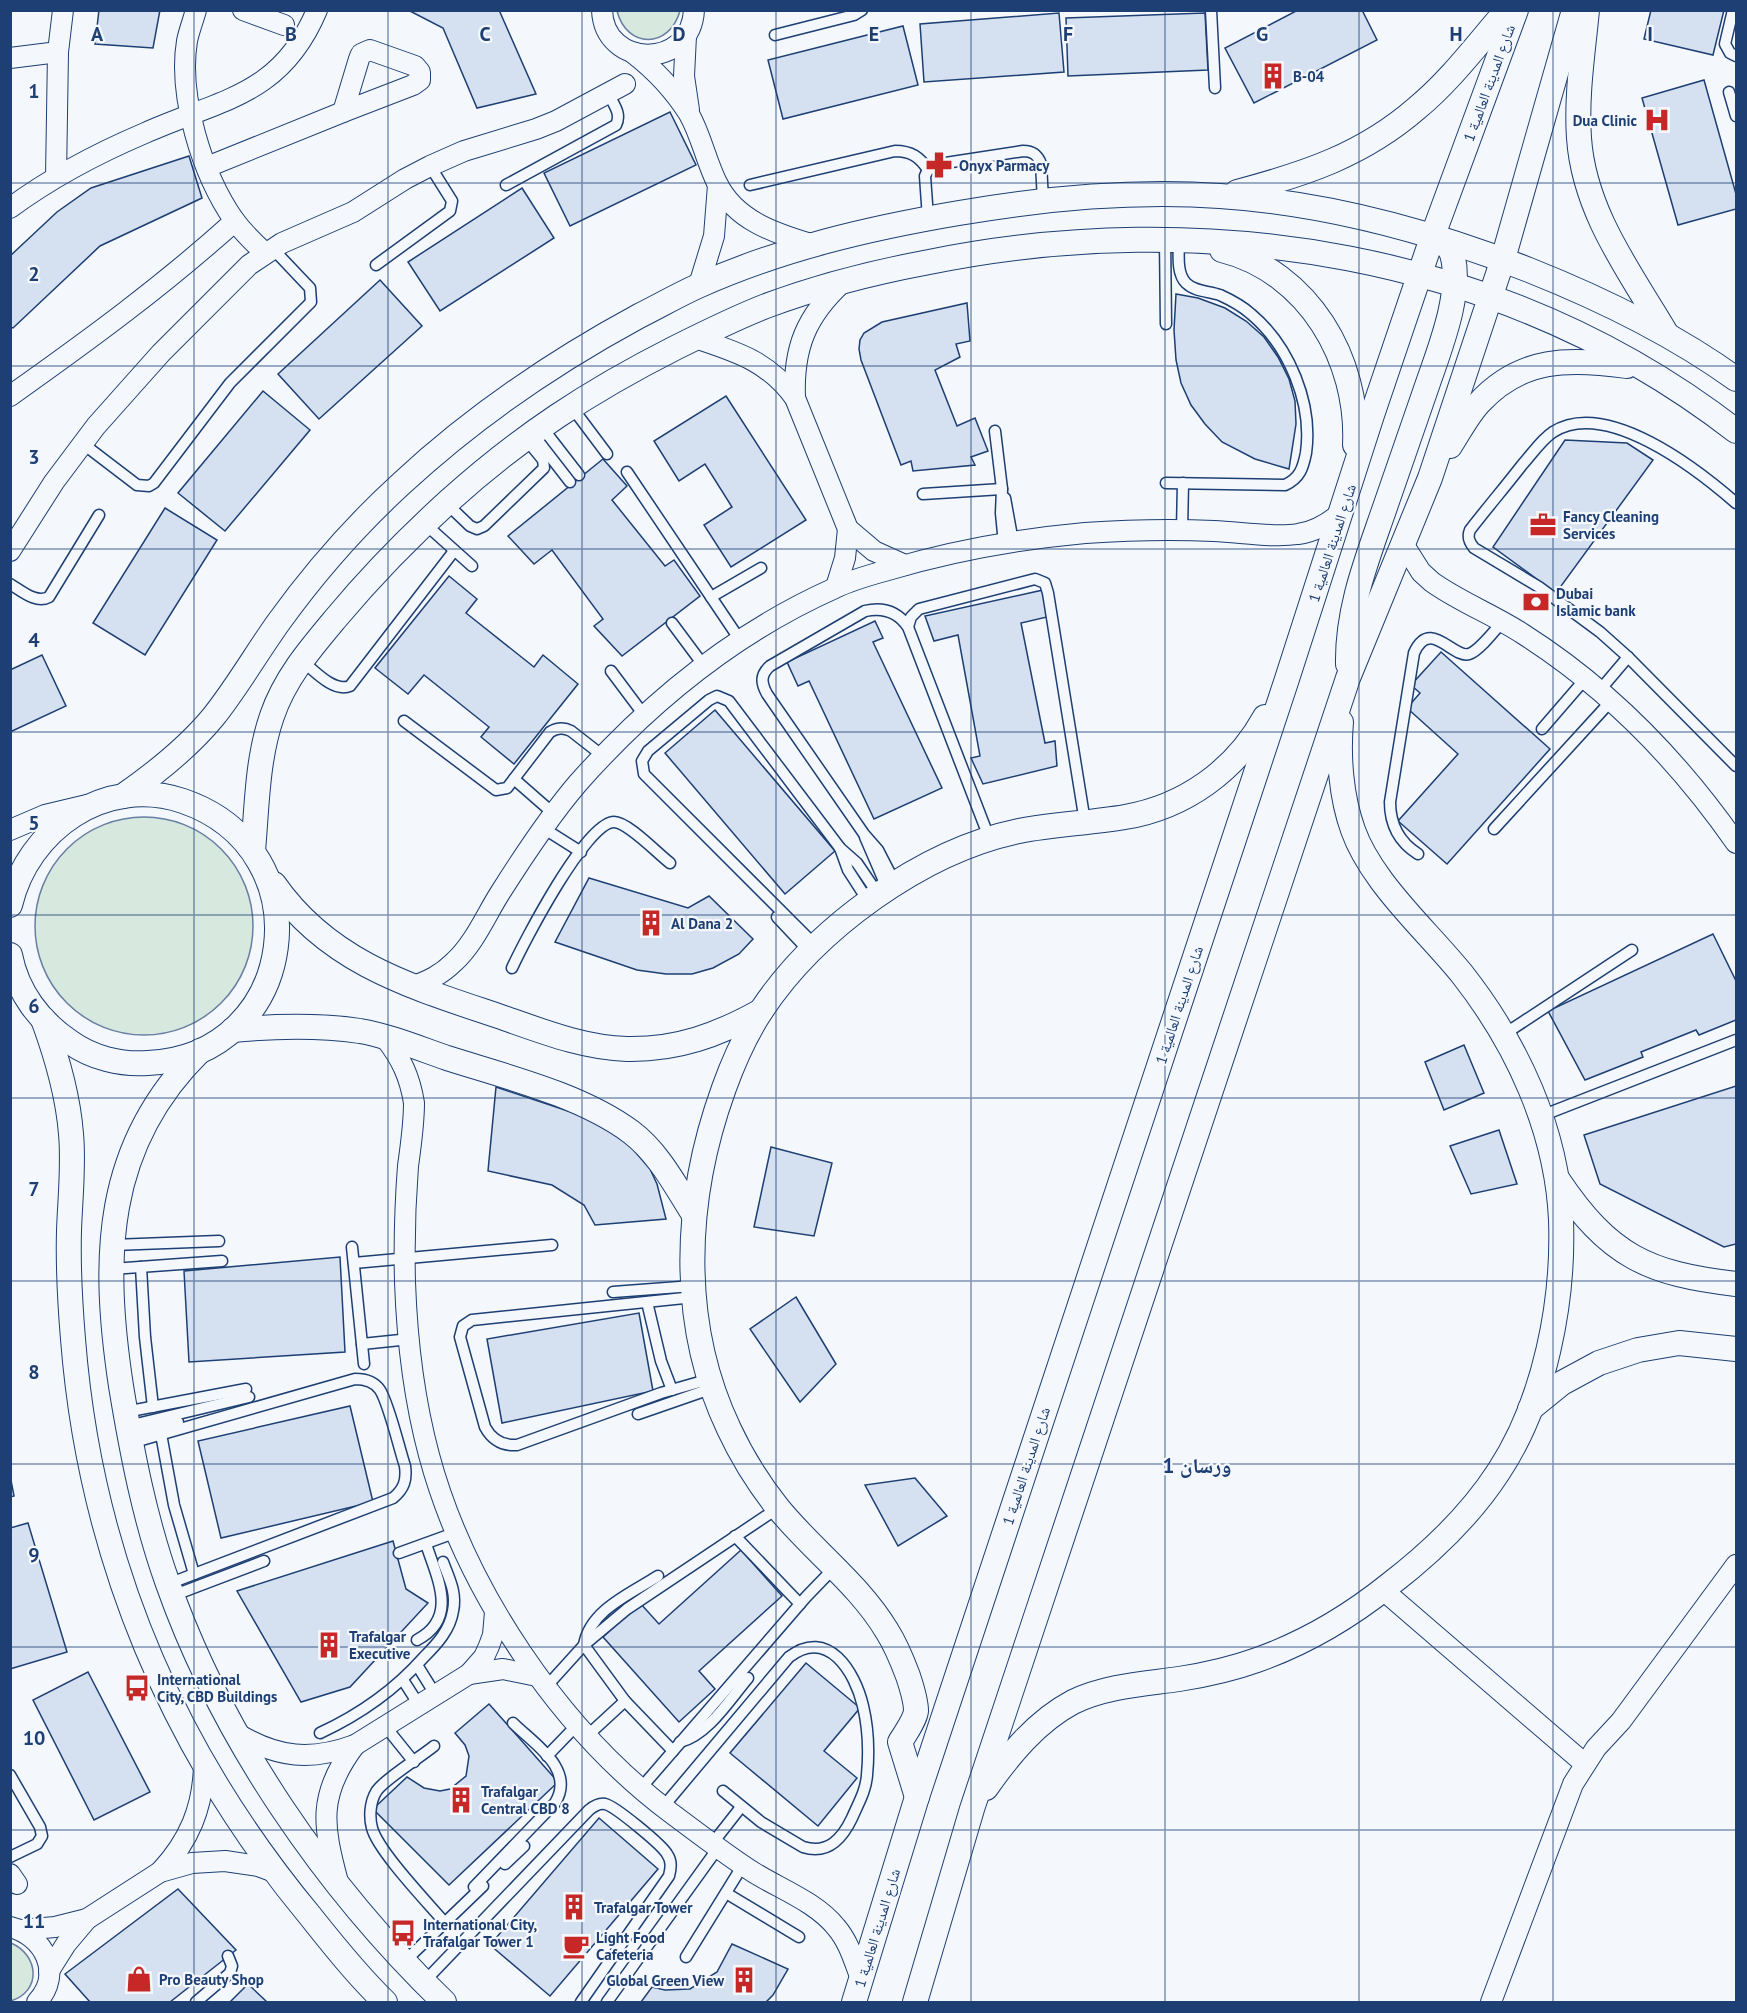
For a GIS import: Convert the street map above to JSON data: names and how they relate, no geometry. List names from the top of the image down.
{
  "streets": {
    "street": ["شارع المدينة العالمية 1"]
  },
  "districts": ["ورسان 1"],
  "places": {
    "building": [
      "B-04",
      "Al Dana 2",
      "Trafalgar Executive",
      "Trafalgar Central CBD 8",
      "Trafalgar Tower",
      "Global Green View"
    ],
    "hospital": ["Dua Clinic"],
    "pharmacy": ["Onyx Parmacy"],
    "office": ["Fancy Cleaning Services"],
    "bank": ["Dubai Islamic bank"],
    "bus stop": ["International City, CBD Buildings", "International City, Trafalgar Tower 1"],
    "cafe": ["Light Food Cafeteria"],
    "shop": ["Pro Beauty Shop"]
  },
  "grid": {
    "columns": [
      "A",
      "B",
      "C",
      "D",
      "E",
      "F",
      "G",
      "H",
      "I"
    ],
    "rows": [
      "1",
      "2",
      "3",
      "4",
      "5",
      "6",
      "7",
      "8",
      "9",
      "10",
      "11"
    ]
  }
}
